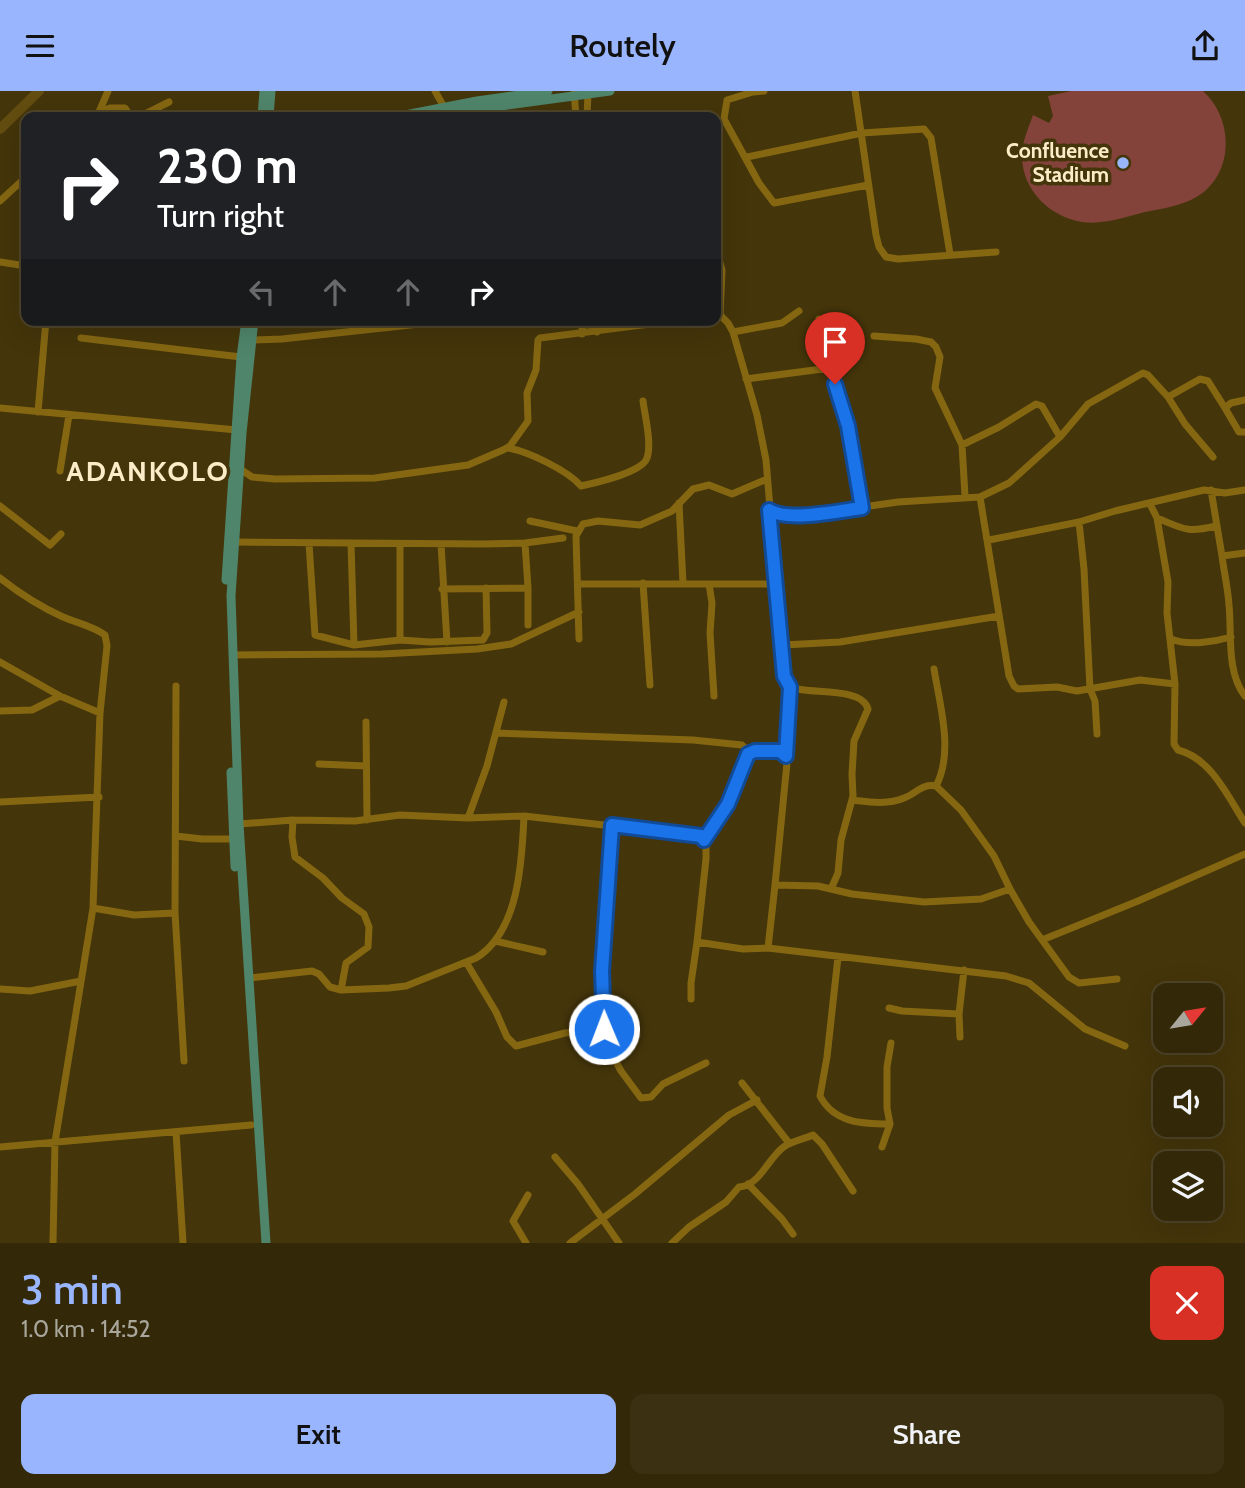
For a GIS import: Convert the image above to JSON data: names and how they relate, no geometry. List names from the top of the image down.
{
  "districts": ["ADANKOLO"],
  "places": ["Confluence Stadium"],
  "north": "top right",
  "page": {
    "header": "Routely",
    "turn": ["230 m", "Turn right"],
    "heading": ["3 min", "1.0 km · 14:52"],
    "buttons": ["Exit", "Share"]
  }
}
